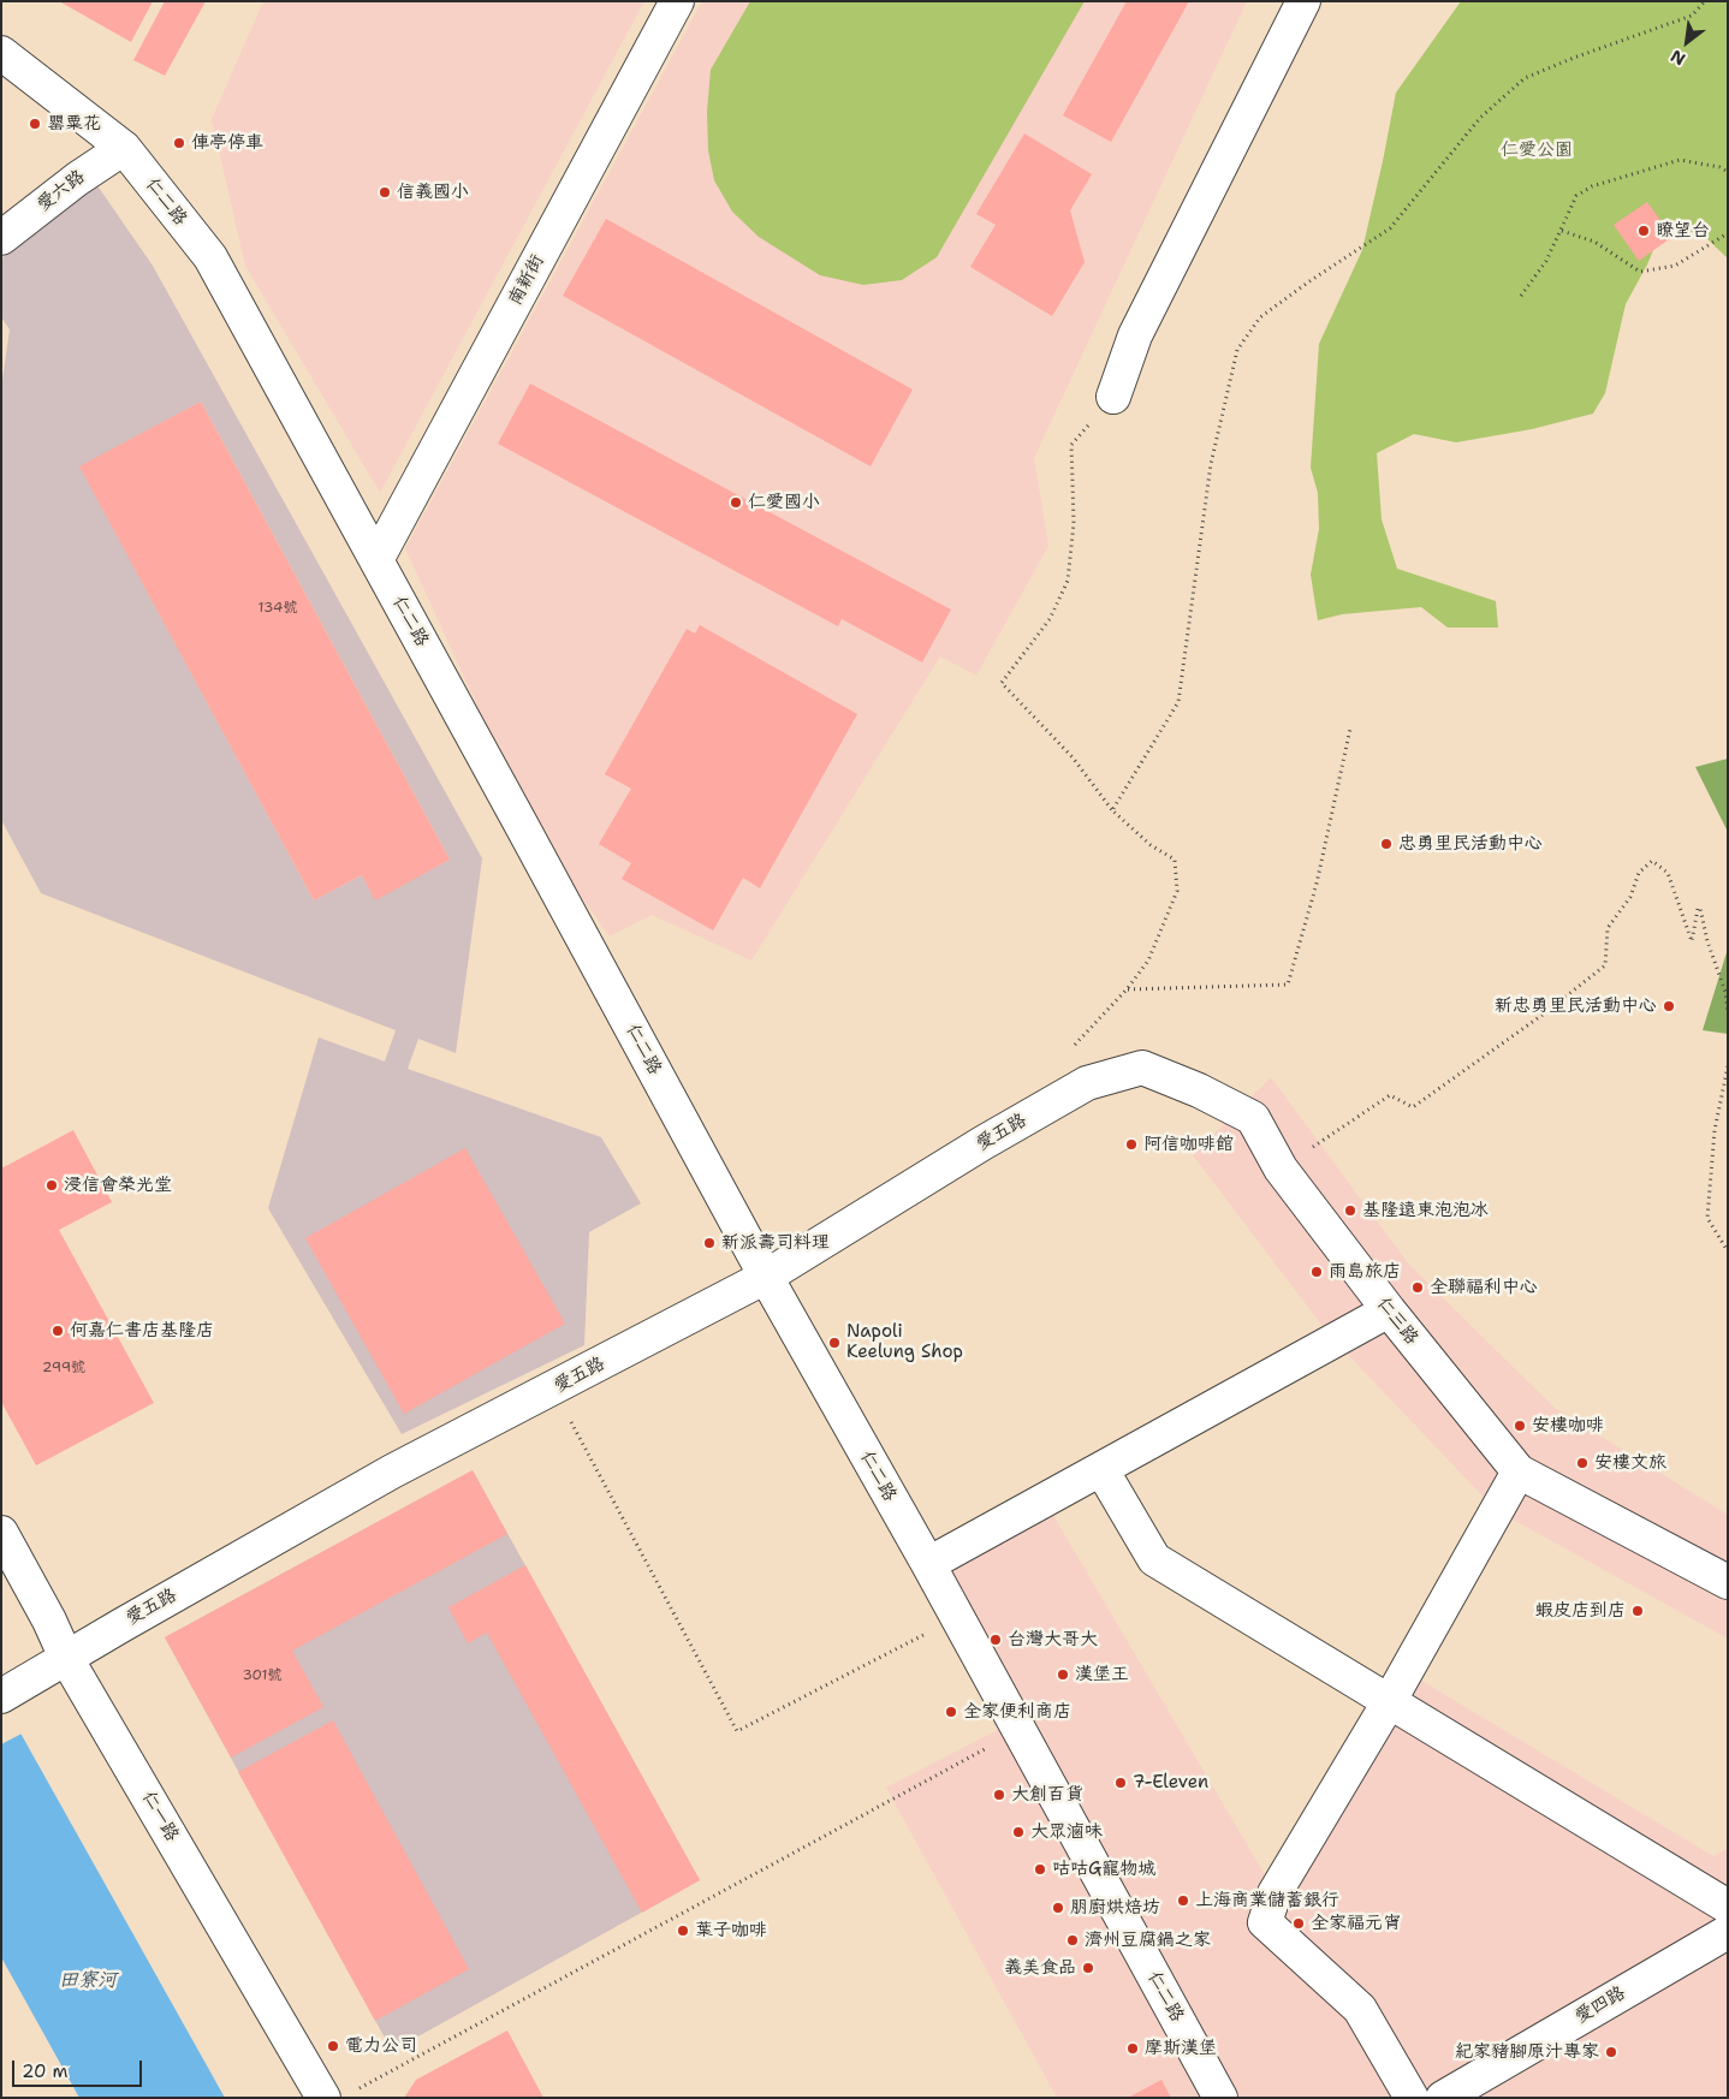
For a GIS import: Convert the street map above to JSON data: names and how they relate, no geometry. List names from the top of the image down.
{
  "streets": {
    "street": [
      "愛六路",
      "仁二路",
      "南新街",
      "愛五路",
      "仁三路",
      "仁一路",
      "愛四路"
    ]
  },
  "crossings": [
    ["愛六路", "仁二路"],
    ["仁二路", "南新街"],
    ["仁二路", "愛五路"],
    ["愛五路", "仁三路"],
    ["愛五路", "仁一路"]
  ],
  "water": ["田寮河"],
  "parks": ["仁愛公園"],
  "places": [
    "罌粟花",
    "俥亭停車",
    "信義國小",
    "瞭望台",
    "仁愛國小",
    "忠勇里民活動中心",
    "新忠勇里民活動中心",
    "阿信咖啡館",
    "浸信會榮光堂",
    "基隆遠東泡泡冰",
    "新派壽司料理",
    "雨島旅店",
    "全聯福利中心",
    "何嘉仁書店基隆店",
    "Napoli Keelung Shop",
    "安樓咖啡",
    "安樓文旅",
    "蝦皮店到店",
    "台灣大哥大",
    "漢堡王",
    "全家便利商店",
    "7-Eleven",
    "大創百貨",
    "大眾滷味",
    "咕咕G寵物城",
    "上海商業儲蓄銀行",
    "朋廚烘焙坊",
    "全家福元宵",
    "葉子咖啡",
    "濟州豆腐鍋之家",
    "義美食品",
    "電力公司",
    "摩斯漢堡",
    "紀家豬腳原汁專家"
  ],
  "house_numbers": ["134號", "299號", "301號"],
  "scale_bar": "20 m",
  "north": "bottom left"
}
